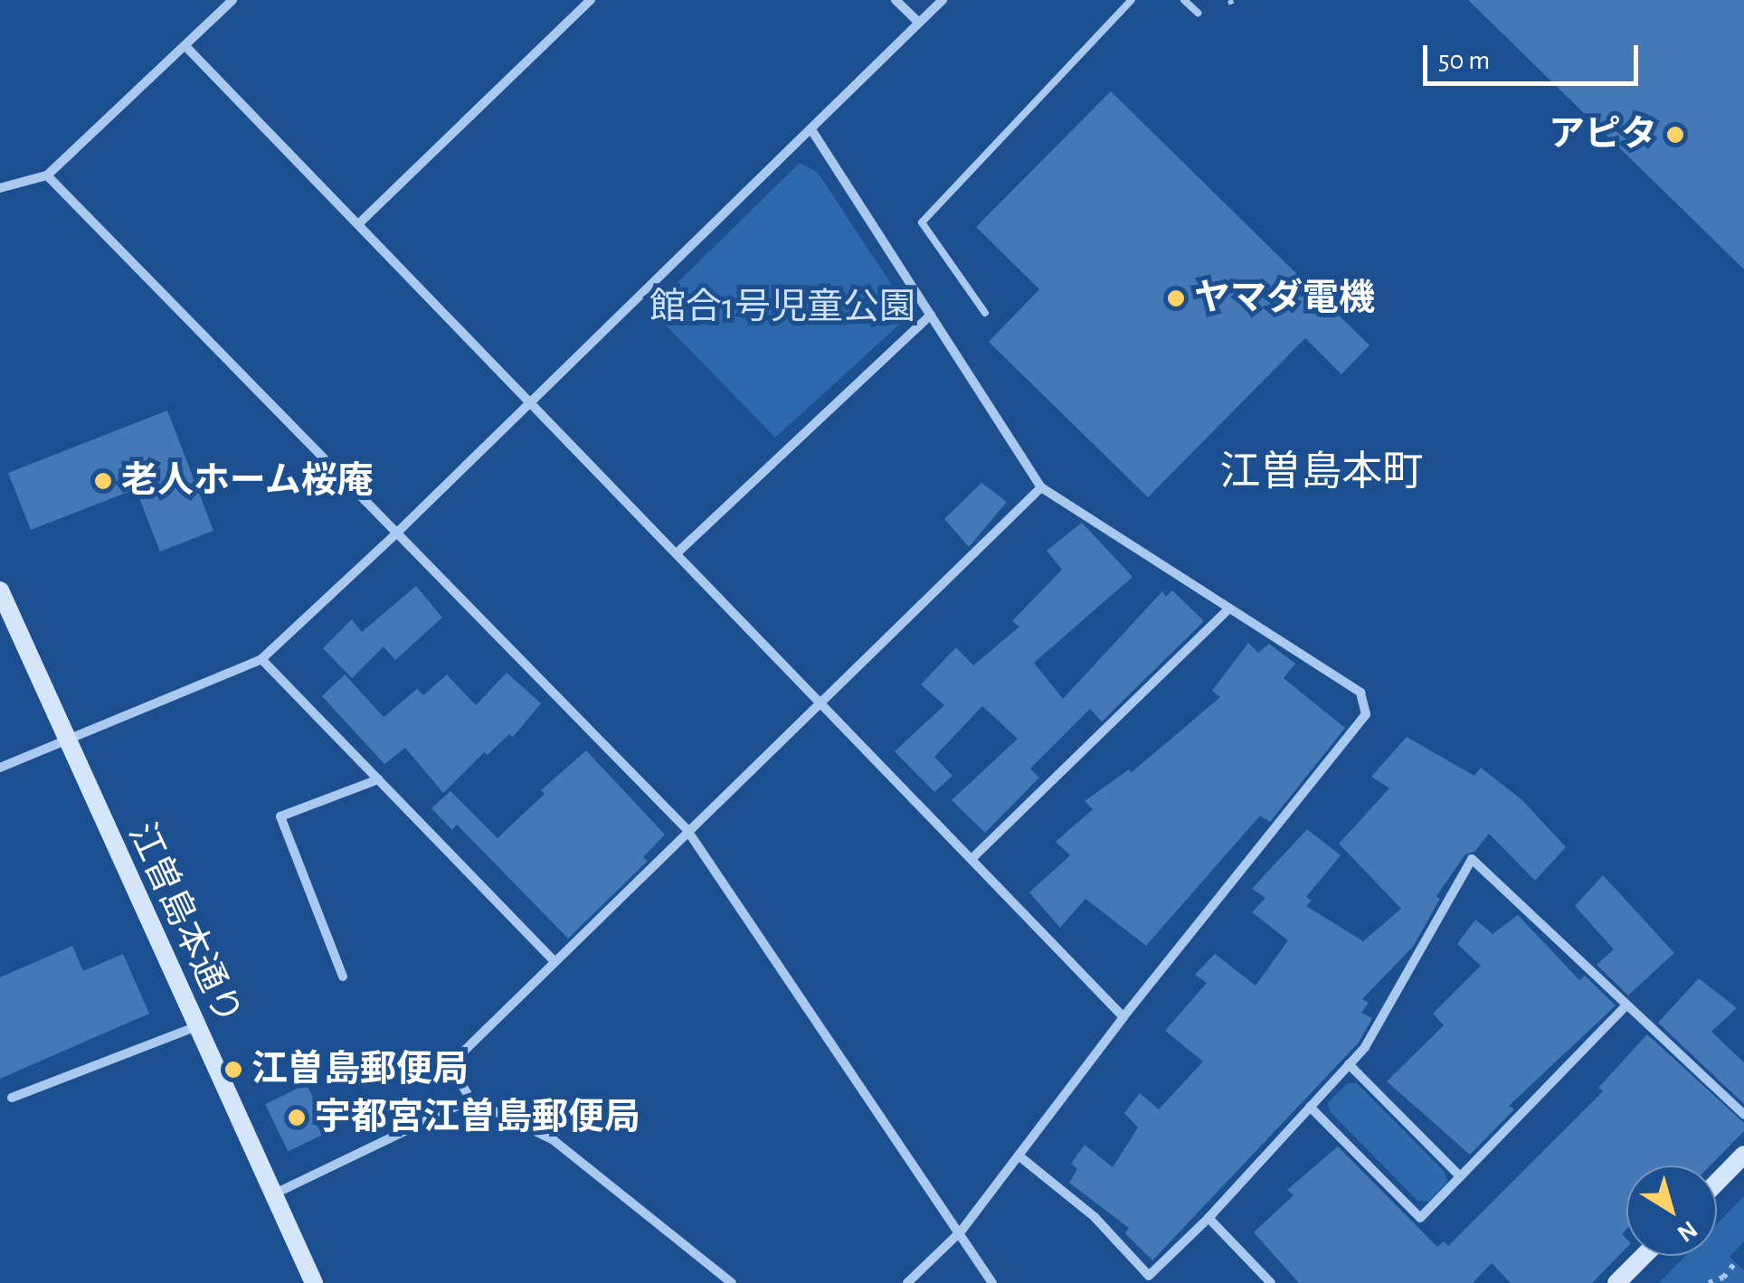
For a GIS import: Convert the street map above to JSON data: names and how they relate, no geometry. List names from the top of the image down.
{
  "streets": {
    "street": ["江曽島本通り"]
  },
  "districts": ["江曽島本町"],
  "parks": ["館合1号児童公園"],
  "places": [
    "アピタ",
    "ヤマダ電機",
    "老人ホーム桜庵",
    "江曽島郵便局",
    "宇都宮江曽島郵便局"
  ],
  "scale_bar": "50 m",
  "north": "bottom right"
}
